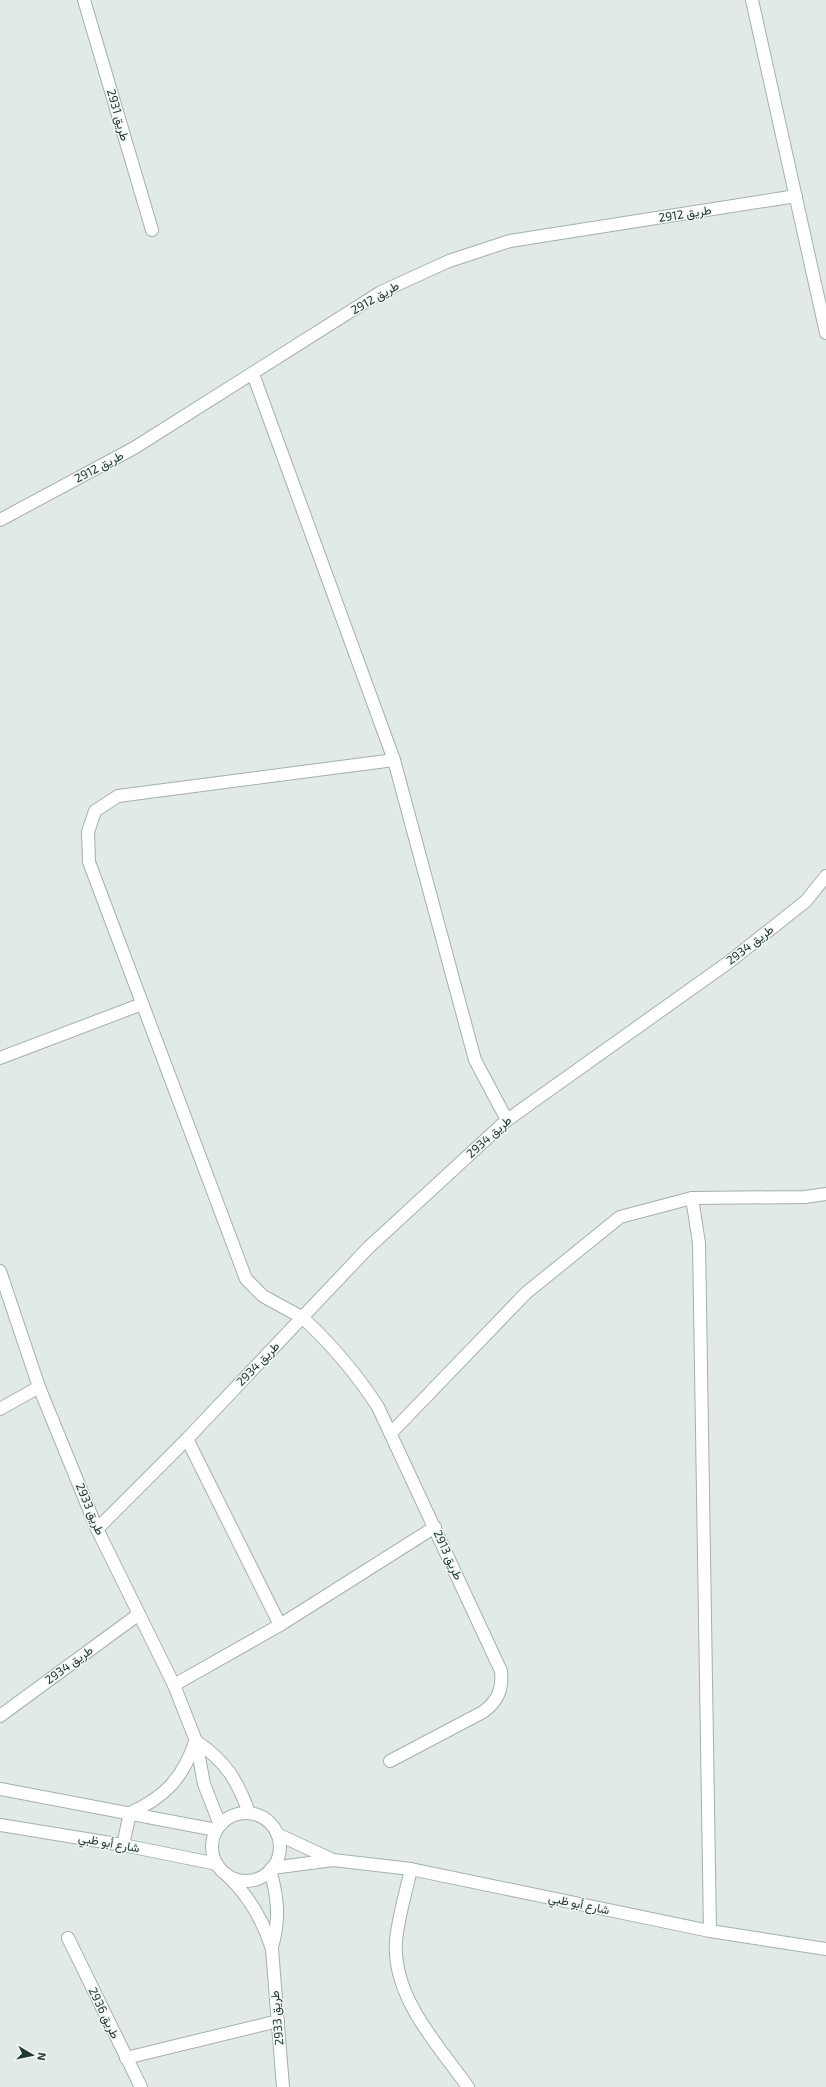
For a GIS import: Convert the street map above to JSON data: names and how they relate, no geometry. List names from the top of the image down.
{
  "streets": {
    "street": [
      "طريق 2931",
      "طريق 2912",
      "طريق 2934",
      "طريق 2933",
      "طريق 2913",
      "شارع أبو ظبي",
      "طريق 2936"
    ]
  },
  "crossings": [
    ["طريق 2934", "طريق 2933"],
    ["طريق 2934", "طريق 2913"],
    ["طريق 2933", "شارع أبو ظبي"]
  ],
  "north": "right"
}
